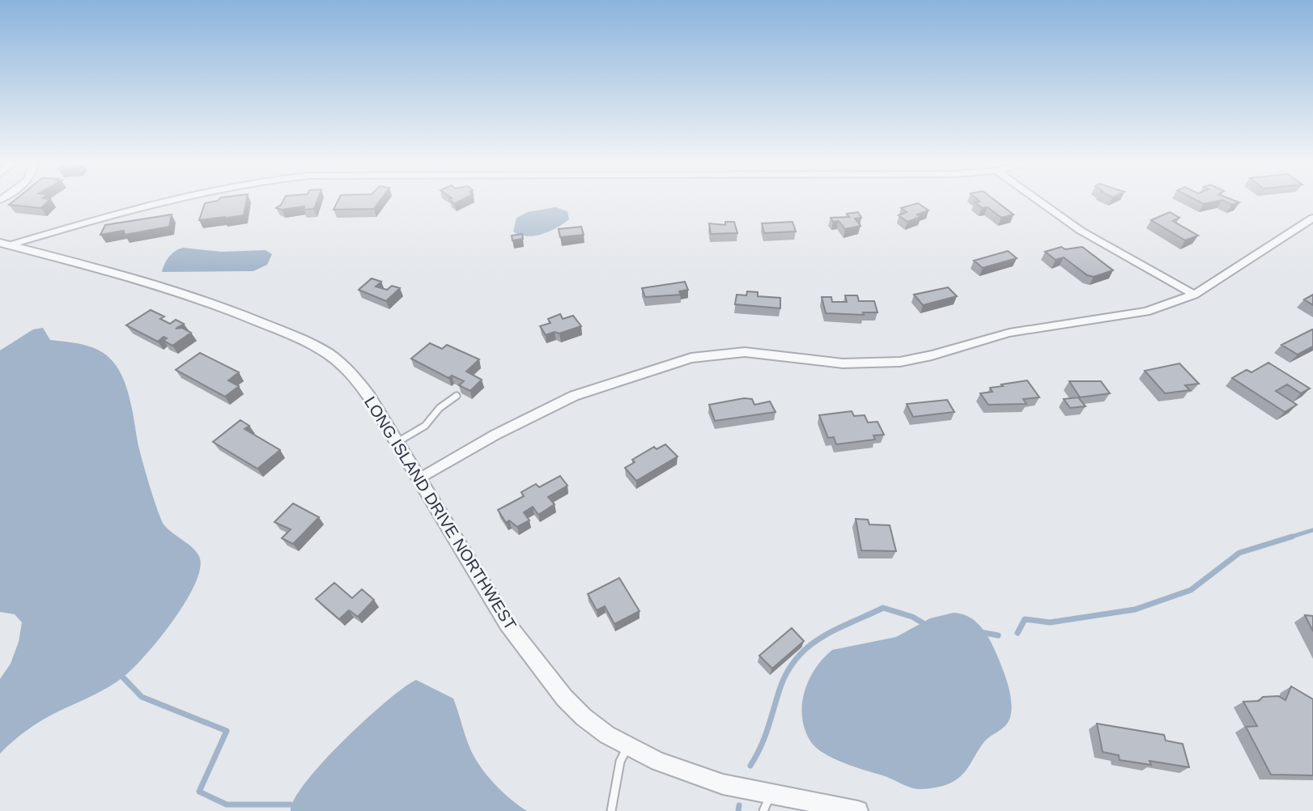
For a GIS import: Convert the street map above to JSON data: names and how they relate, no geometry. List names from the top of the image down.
{
  "streets": {
    "street": ["LONG ISLAND DRIVE NORTHWEST"]
  }
}
